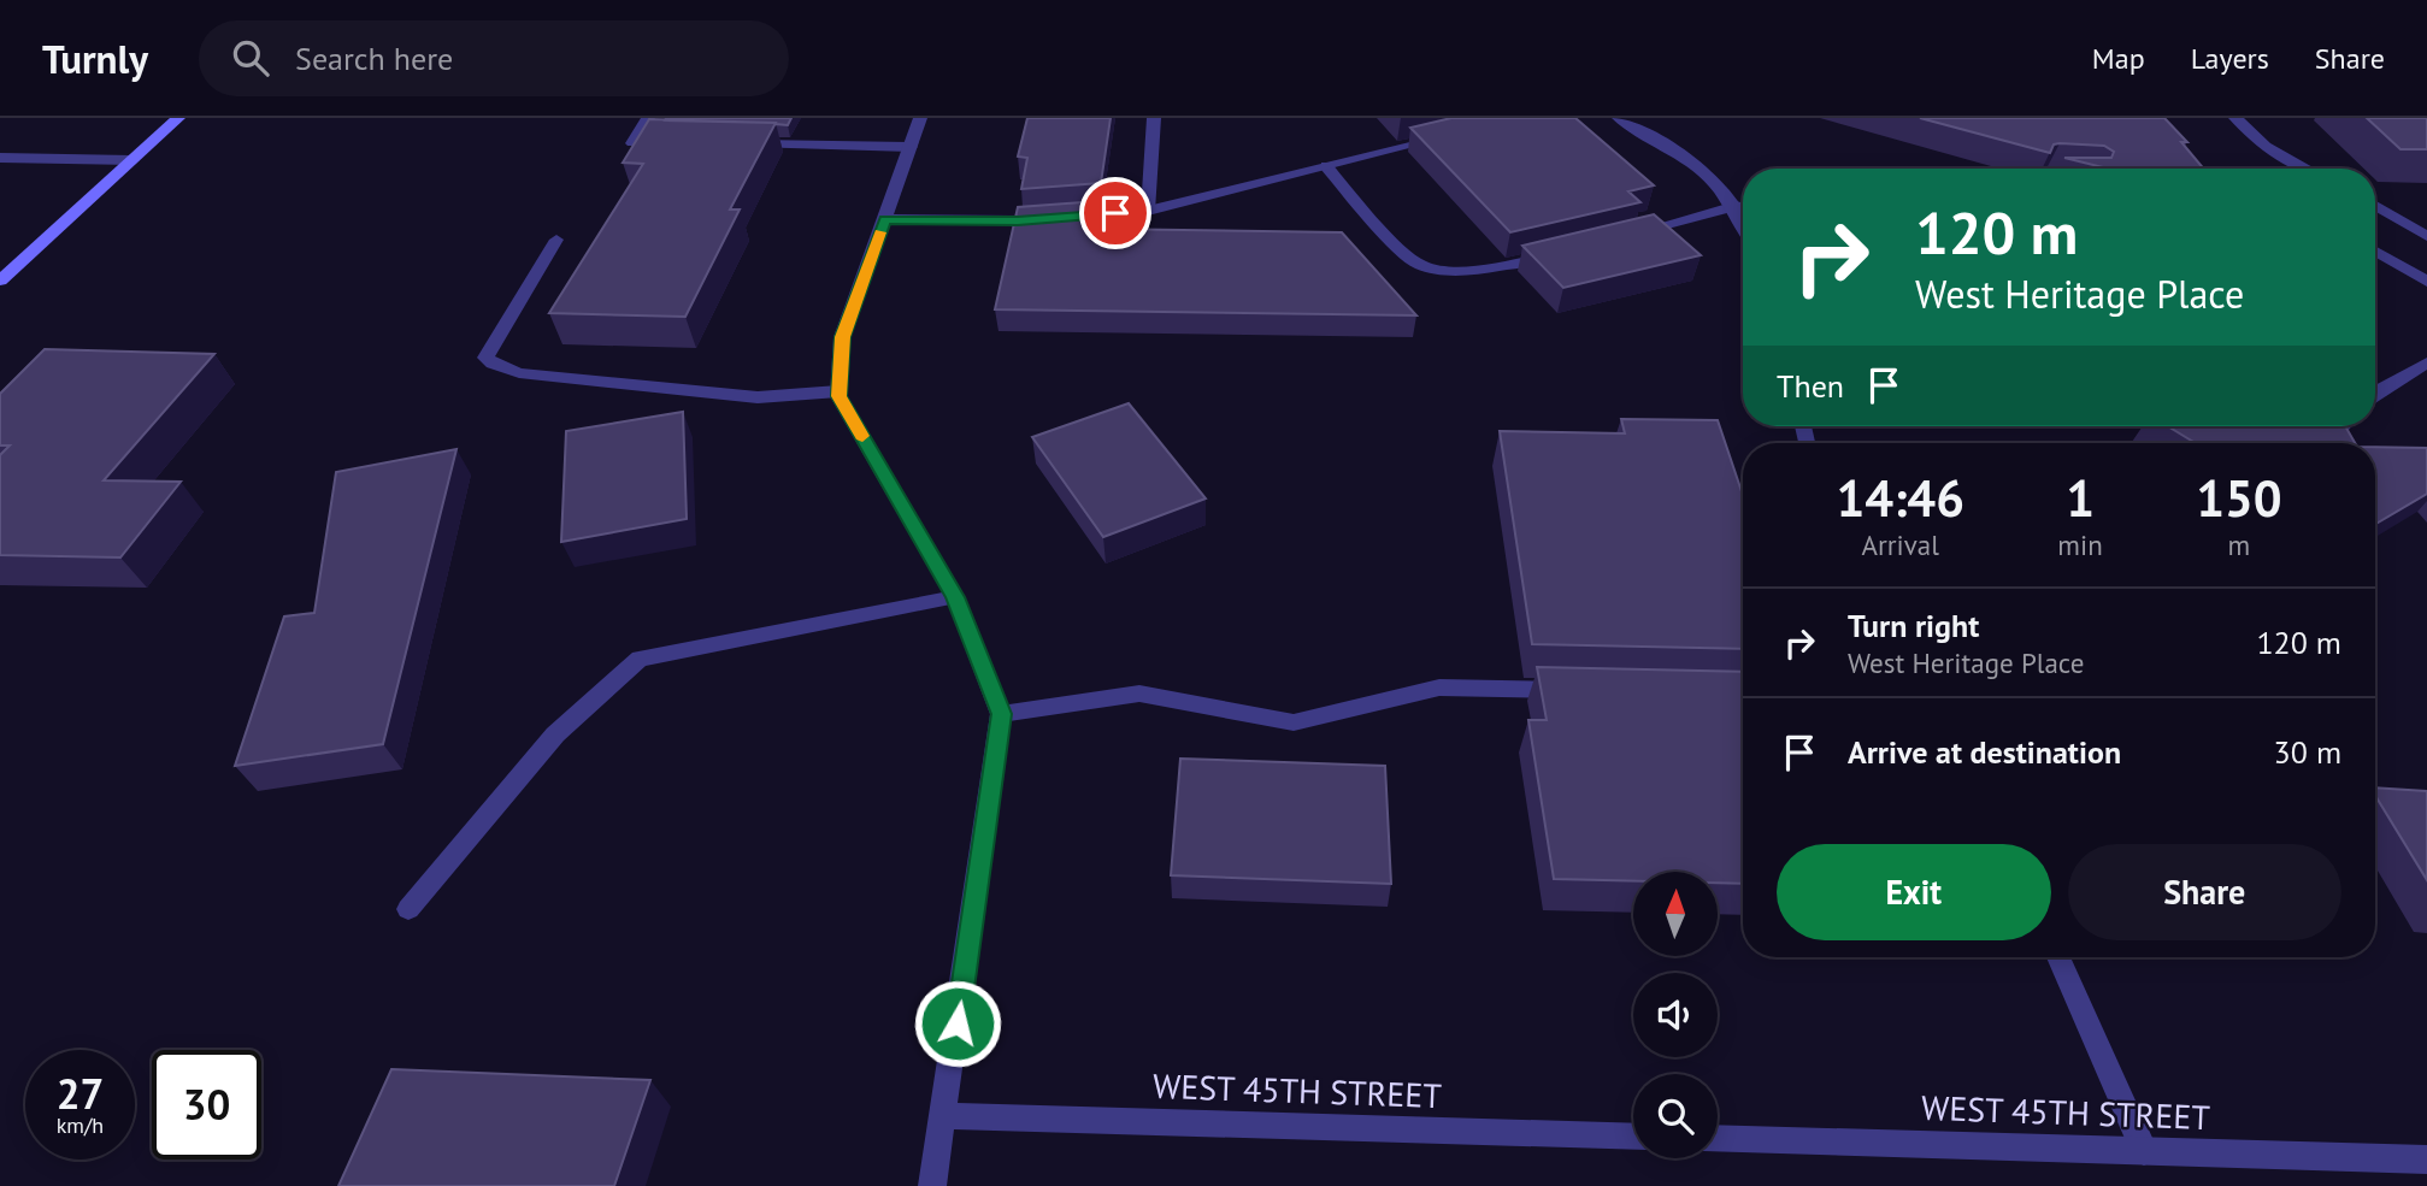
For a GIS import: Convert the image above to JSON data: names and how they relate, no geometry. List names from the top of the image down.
{
  "streets": {
    "street": ["WEST 45TH STREET"]
  },
  "north": "top",
  "page": {
    "header": "Turnly",
    "search": "Search here",
    "nav": ["Map", "Layers", "Share"],
    "turn": ["120 m", "West Heritage Place"],
    "then": "Then",
    "eta": [
      "14:46",
      "Arrival",
      "1",
      "min",
      "150",
      "m"
    ],
    "list": [
      {
        "name": "Turn right",
        "note": "West Heritage Place",
        "value": "120 m"
      },
      {
        "name": "Arrive at destination",
        "value": "30 m"
      }
    ],
    "buttons": ["Exit", "Share"],
    "speed": "27 km/h",
    "limit": "30"
  }
}
